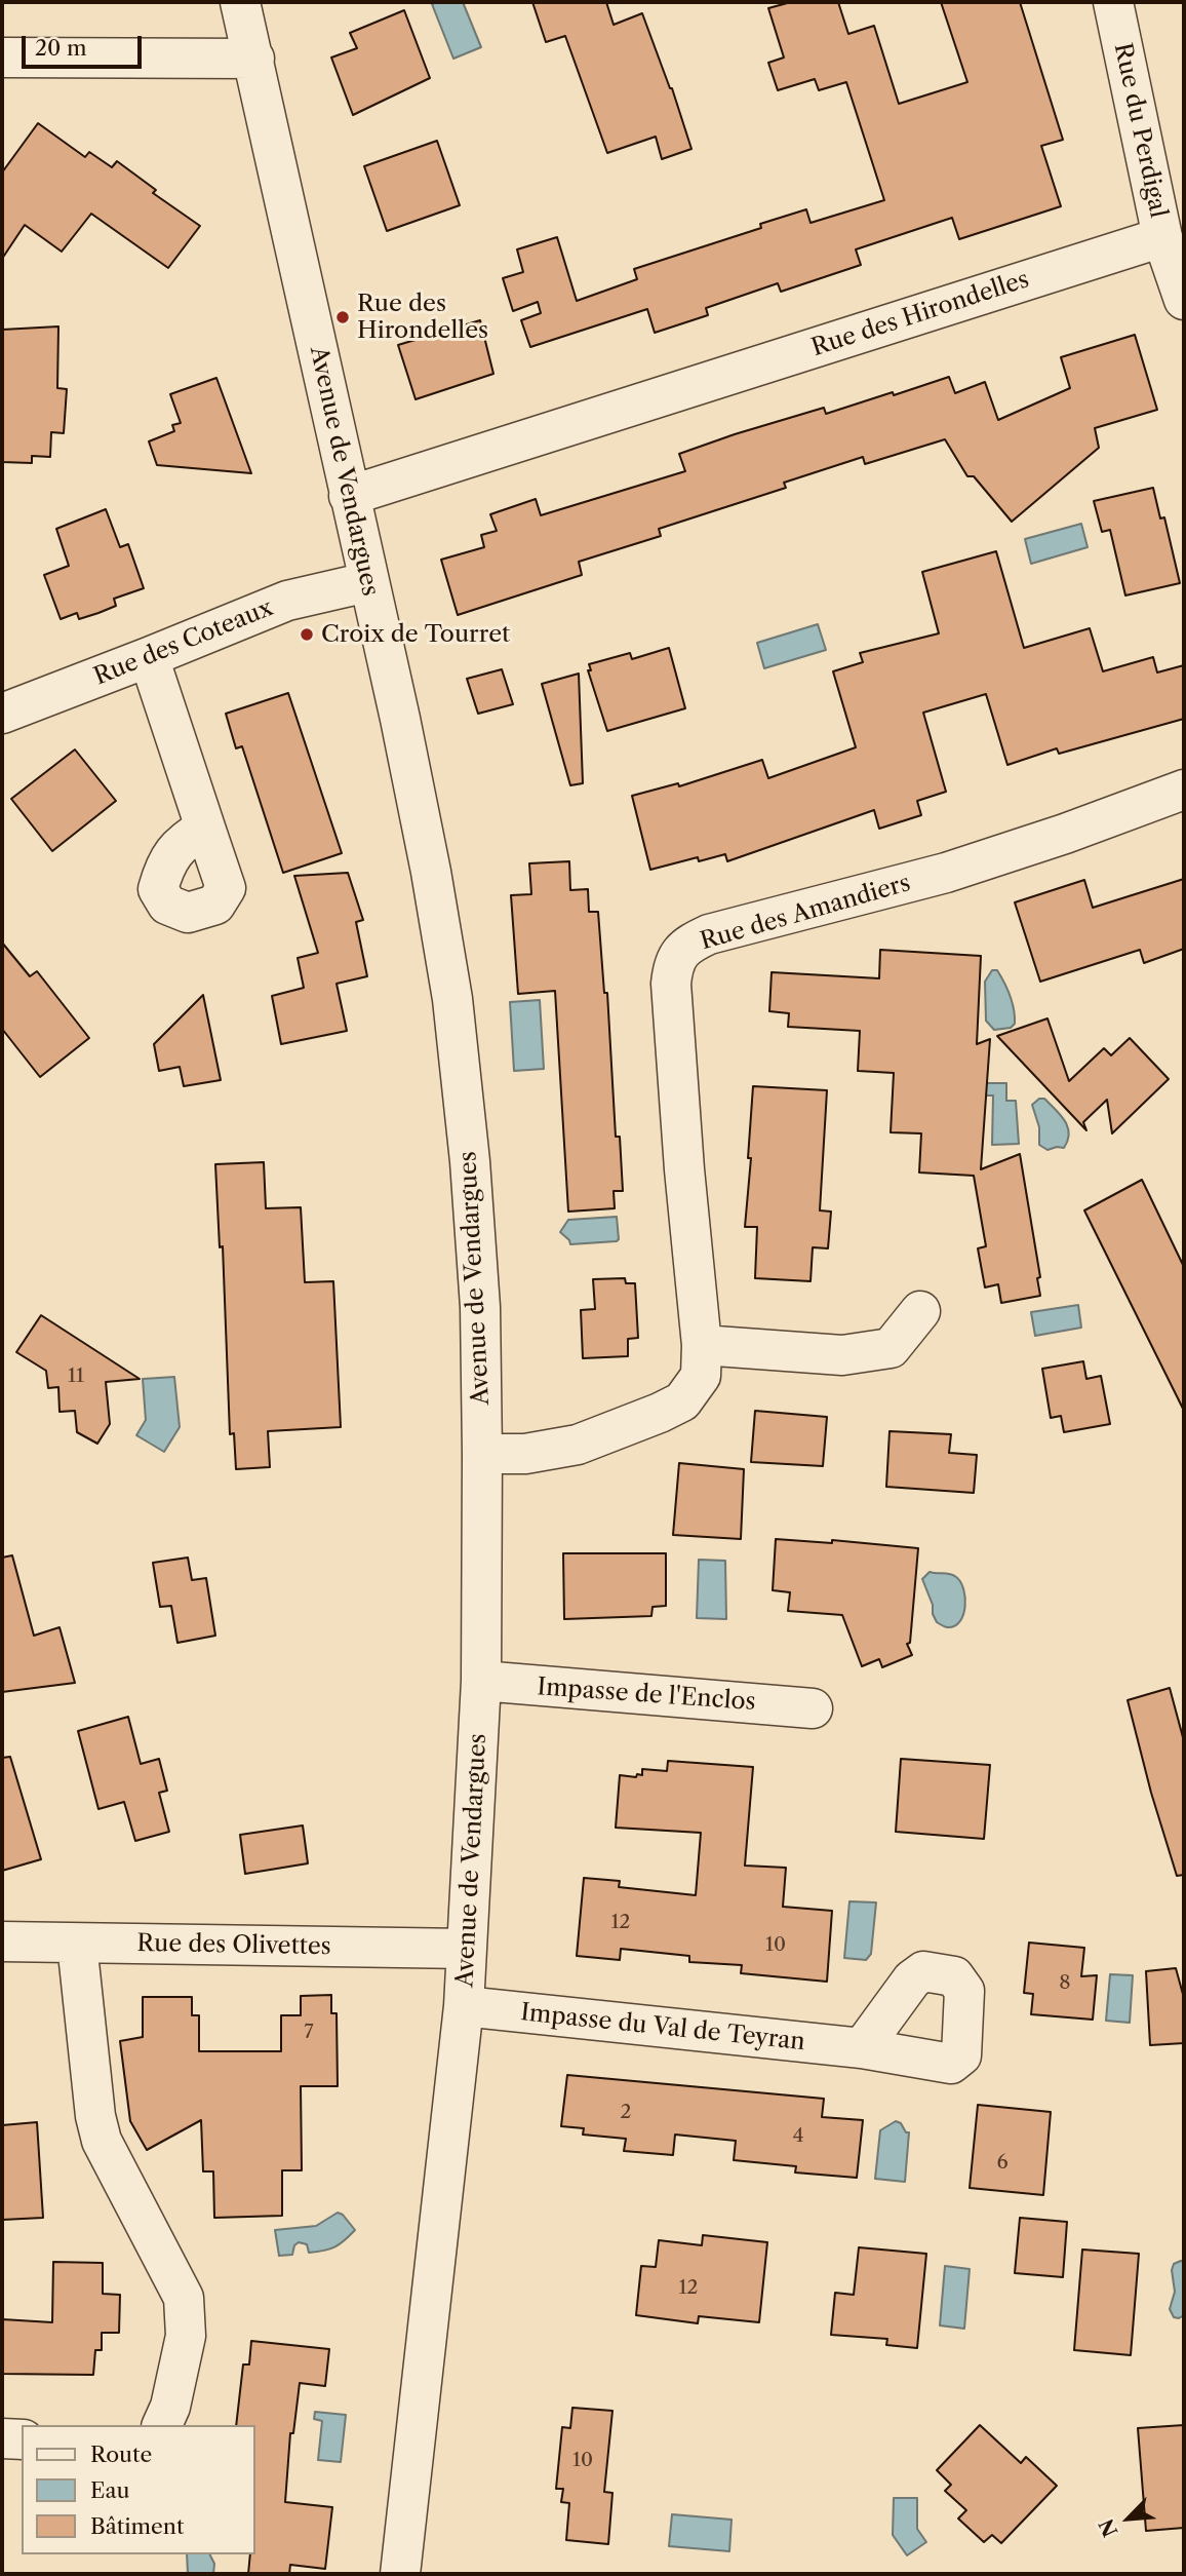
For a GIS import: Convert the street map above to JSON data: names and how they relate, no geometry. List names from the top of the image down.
{
  "streets": {
    "street": [
      "Rue du Perdigal",
      "Rue des Hirondelles",
      "Avenue de Vendargues",
      "Rue des Coteaux",
      "Rue des Amandiers",
      "Impasse de l'Enclos",
      "Rue des Olivettes",
      "Impasse du Val de Teyran"
    ]
  },
  "crossings": [
    ["Rue du Perdigal", "Rue des Hirondelles"],
    ["Rue des Hirondelles", "Avenue de Vendargues"],
    ["Avenue de Vendargues", "Rue des Coteaux"],
    ["Avenue de Vendargues", "Rue des Amandiers"],
    ["Avenue de Vendargues", "Impasse de l'Enclos"],
    ["Avenue de Vendargues", "Rue des Olivettes"],
    ["Avenue de Vendargues", "Impasse du Val de Teyran"]
  ],
  "places": ["Rue des Hirondelles", "Croix de Tourret"],
  "house_numbers": [
    "11",
    "12",
    "10",
    "8",
    "7",
    "2",
    "4",
    "6",
    "12",
    "10"
  ],
  "legend": ["Route", "Eau", "Bâtiment"],
  "scale_bar": "20 m",
  "north": "bottom left"
}
